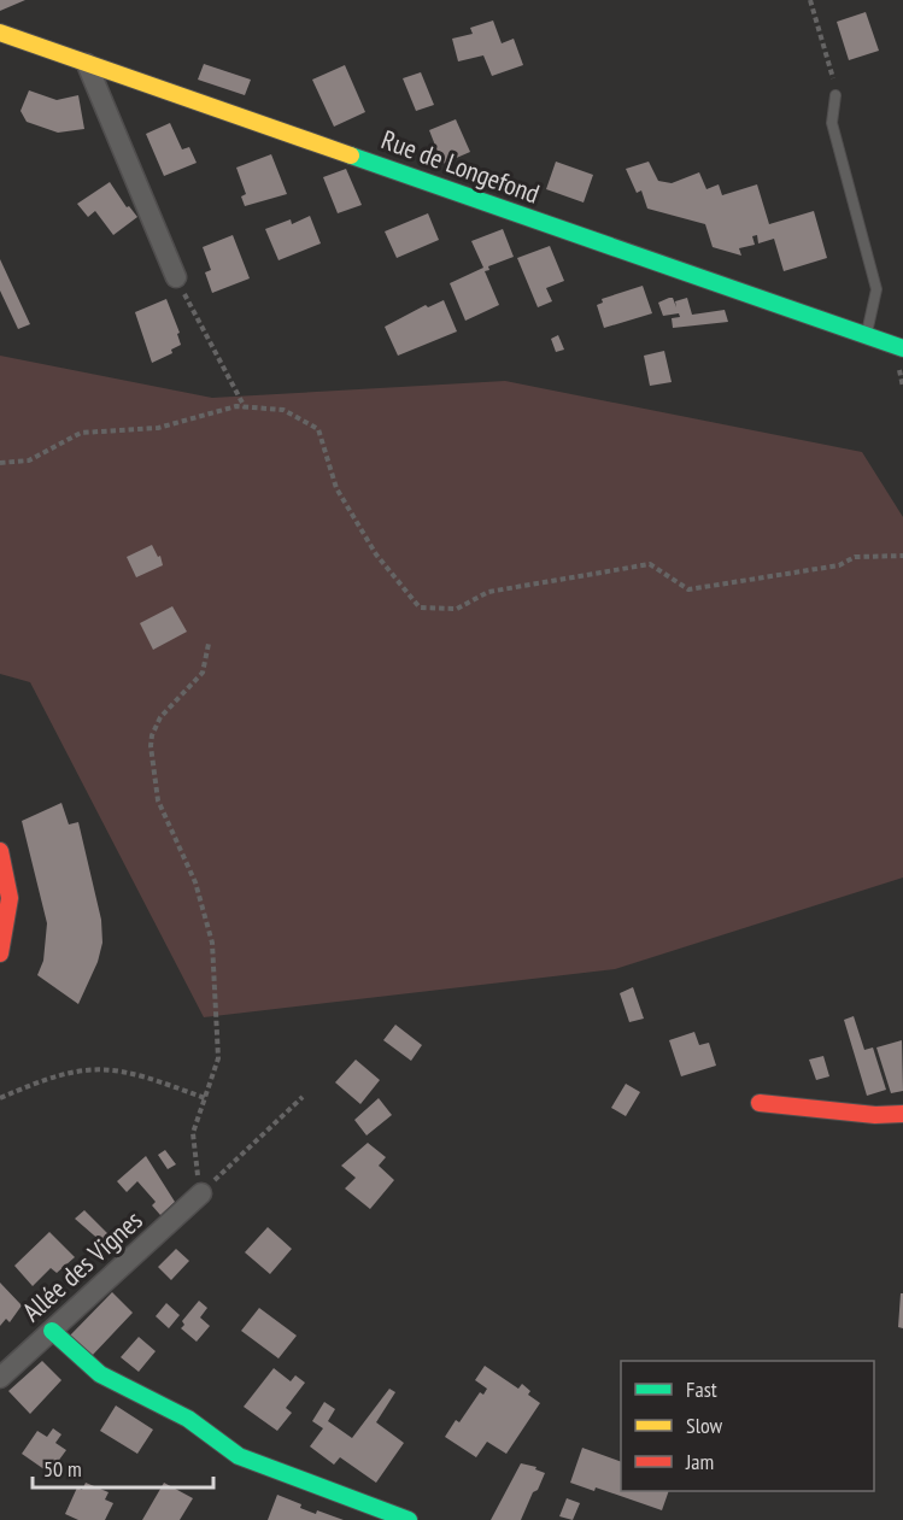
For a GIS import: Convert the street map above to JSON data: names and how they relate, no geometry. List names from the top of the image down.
{
  "streets": {
    "street": ["Rue de Longefond", "Allée des Vignes"]
  },
  "legend": ["Fast", "Slow", "Jam"],
  "scale_bar": "50 m"
}
